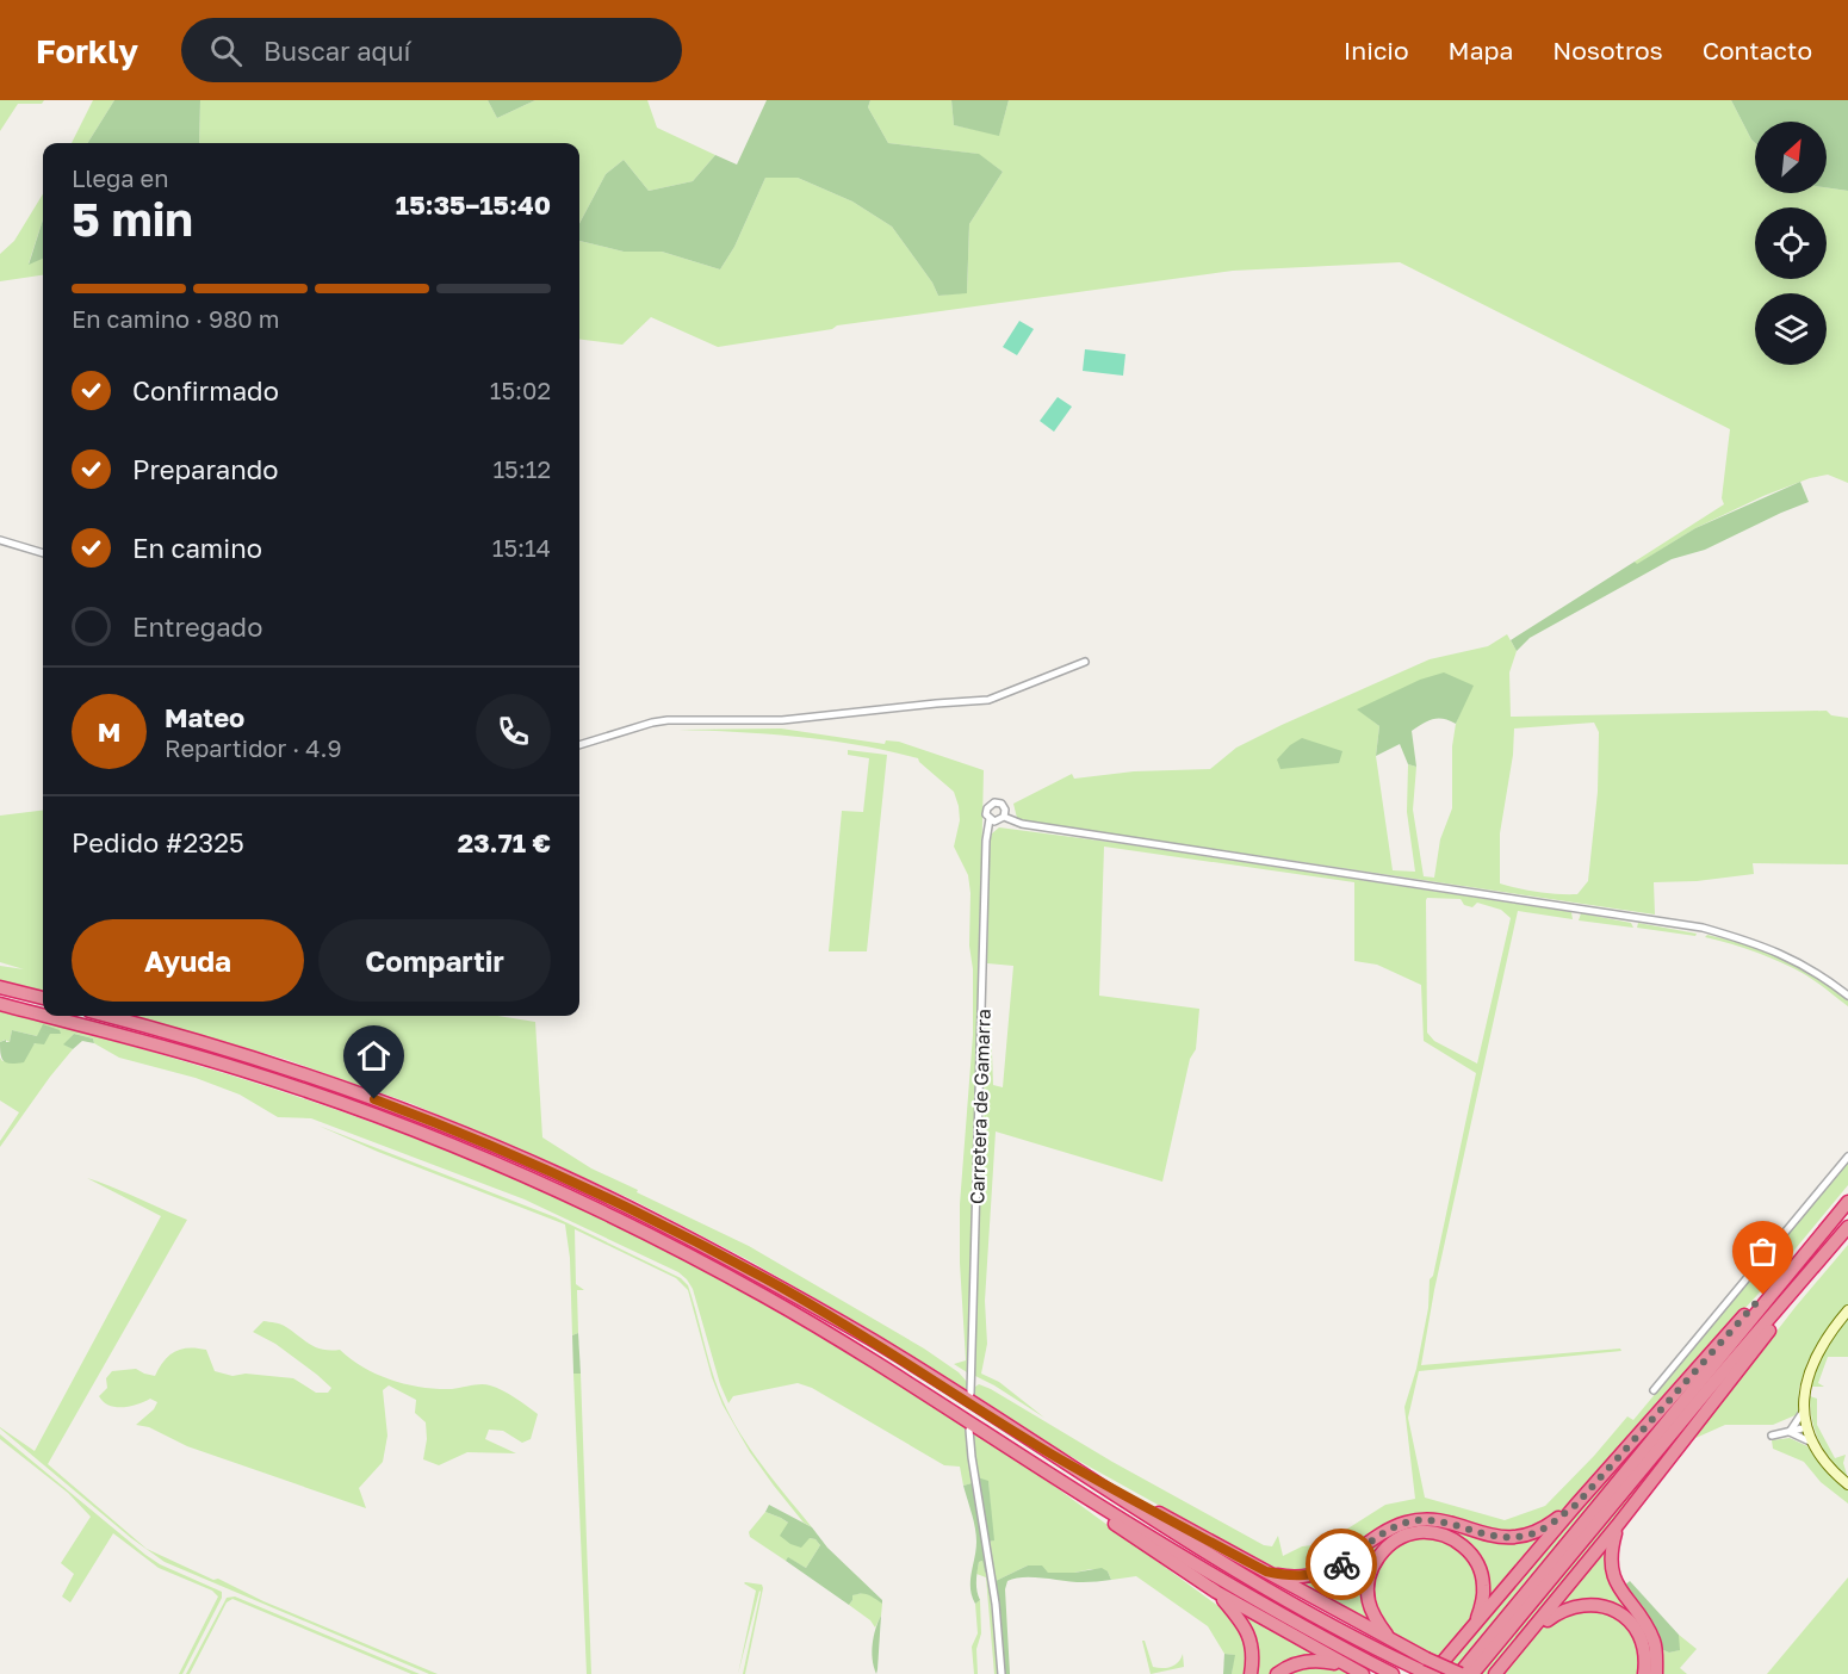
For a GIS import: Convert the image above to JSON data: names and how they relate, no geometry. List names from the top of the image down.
{
  "streets": {
    "street": ["Carretera de Gamarra"]
  },
  "north": "top right",
  "page": {
    "header": "Forkly",
    "search": "Buscar aquí",
    "nav": [
      "Inicio",
      "Mapa",
      "Nosotros",
      "Contacto"
    ],
    "heading": ["5 min", "Llega en", "15:35–15:40"],
    "panel": [
      "Mateo",
      "Repartidor · 4.9",
      "Pedido #2325",
      "23.71 €"
    ],
    "bar": "En camino · 980 m",
    "list": [
      ["Confirmado", "15:02"],
      ["Preparando", "15:12"],
      ["En camino", "15:14"],
      "Entregado"
    ],
    "round": "M",
    "buttons": ["Ayuda", "Compartir"]
  }
}
